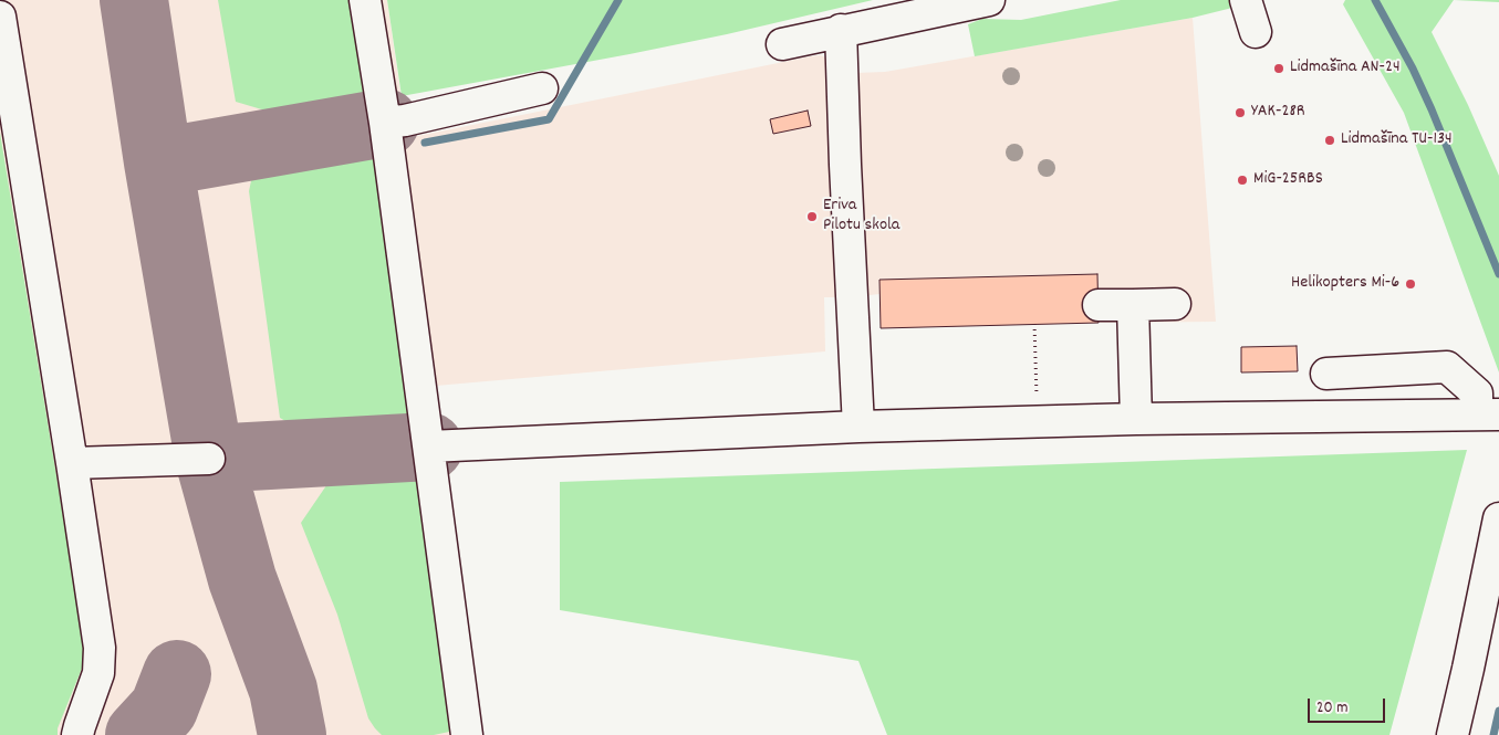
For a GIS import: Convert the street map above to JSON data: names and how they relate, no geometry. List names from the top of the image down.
{
  "places": [
    "Lidmašīna AN-24",
    "YAK-28R",
    "Lidmašīna TU-134",
    "MiG-25RBS",
    "Eriva Pilotu skola",
    "Helikopters Mi-6"
  ],
  "scale_bar": "20 m"
}
